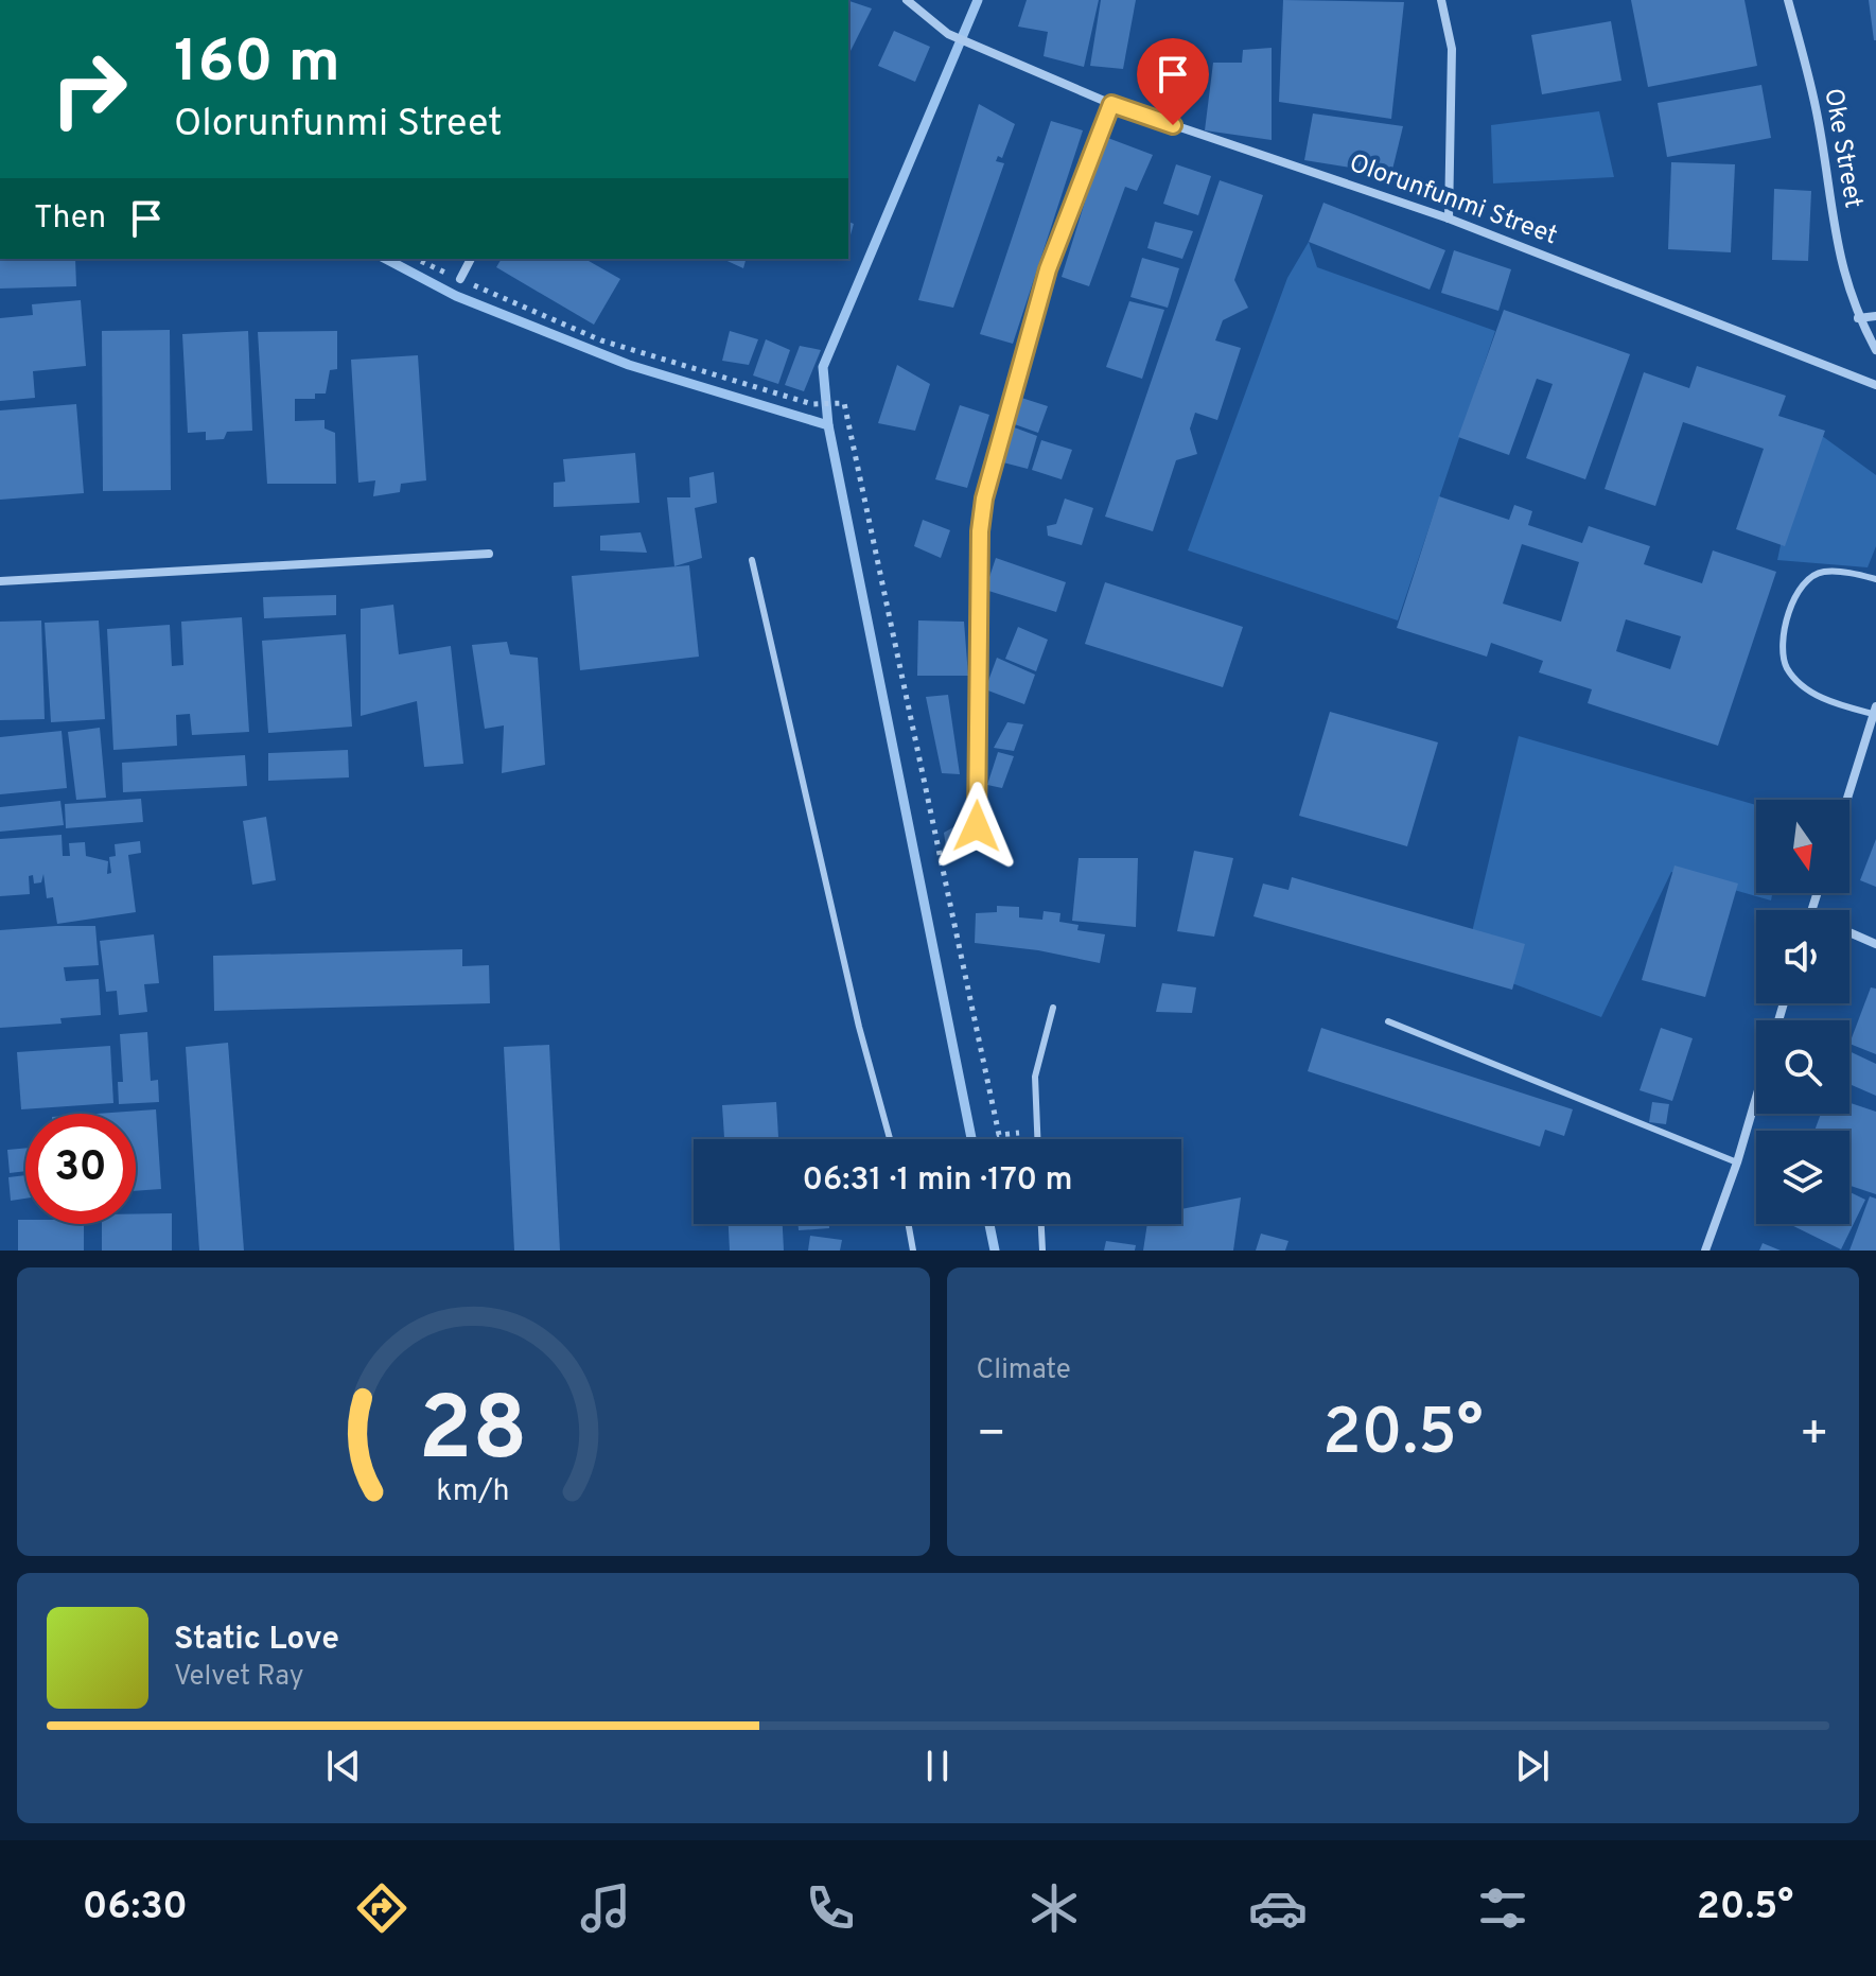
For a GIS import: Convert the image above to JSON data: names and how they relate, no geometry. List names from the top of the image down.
{
  "streets": {
    "street": ["Oke Street", "Olorunfunmi Street"]
  },
  "north": "bottom",
  "page": {
    "turn": ["160 m", "Olorunfunmi Street"],
    "then": "Then",
    "limit": "30",
    "trip": "06:31 · 1 min · 170 m",
    "tile": "Climate",
    "heat": ["−", "20.5°", "+"],
    "song": ["Static Love", "Velvet Ray"],
    "tabs": ["06:30", "20.5°"],
    "gauge": ["28", "km/h"]
  }
}
